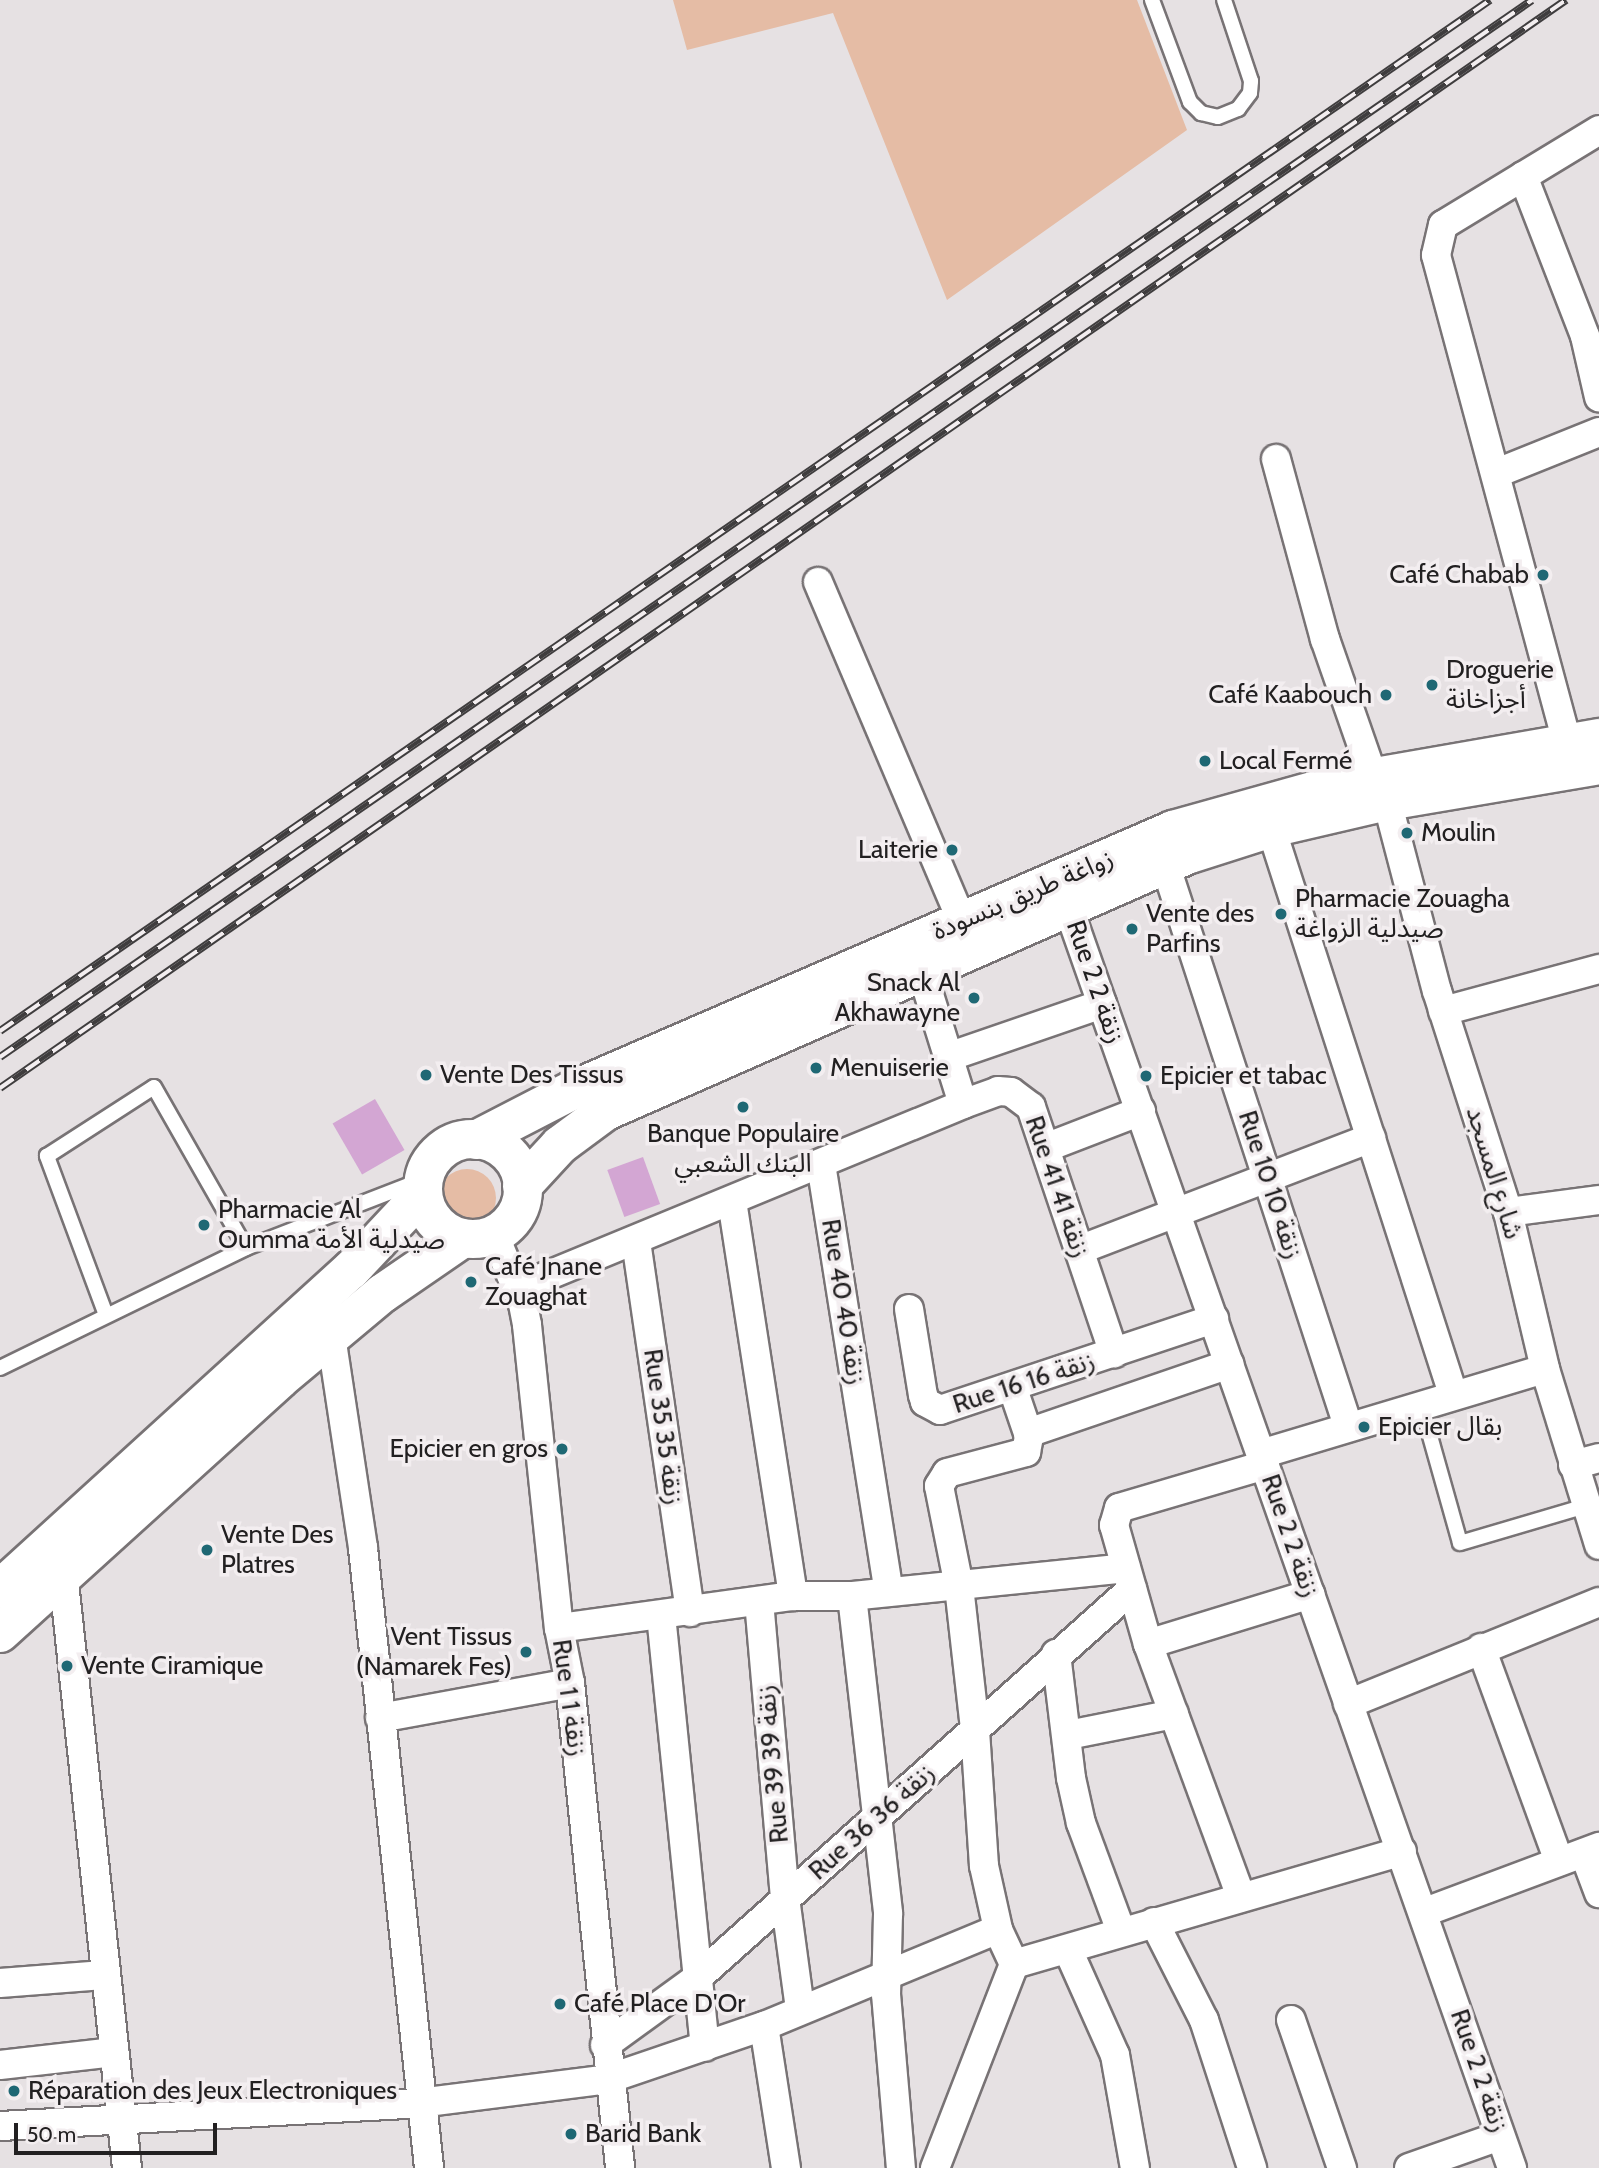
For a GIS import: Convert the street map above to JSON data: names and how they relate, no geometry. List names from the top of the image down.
{
  "streets": {
    "main road": ["زواغة طريق بنسودة"],
    "street": [
      "Rue 2 زنقة 2",
      "شارع المسجد",
      "Rue 10 زنقة 10",
      "Rue 41 زنقة 41",
      "Rue 40 زنقة 40",
      "Rue 16 زنقة 16",
      "Rue 35 زنقة 35",
      "Rue 1 زنقة 1",
      "Rue 39 زنقة 39",
      "Rue 36 زنقة 36"
    ]
  },
  "crossings": [
    ["زواغة طريق بنسودة", "Rue 2 زنقة 2"],
    ["زواغة طريق بنسودة", "شارع المسجد"],
    ["زواغة طريق بنسودة", "Rue 10 زنقة 10"],
    ["زواغة طريق بنسودة", "Rue 1 زنقة 1"],
    ["Rue 2 زنقة 2", "Rue 16 زنقة 16"],
    ["Rue 41 زنقة 41", "Rue 16 زنقة 16"],
    ["Rue 1 زنقة 1", "Rue 36 زنقة 36"],
    ["Rue 39 زنقة 39", "Rue 36 زنقة 36"]
  ],
  "places": [
    "Café Chabab",
    "Droguerie أجزاخانة",
    "Café Kaabouch",
    "Local Fermé",
    "Moulin",
    "Laiterie",
    "Pharmacie Zouagha صيدلية الزواغة",
    "Vente des Parfins",
    "Snack Al Akhawayne",
    "Menuiserie",
    "Vente Des Tissus",
    "Epicier et tabac",
    "Banque Populaire البنك الشعبي",
    "Pharmacie Al Oumma صيدلية الأمة",
    "Café Jnane Zouaghat",
    "Epicier بقال",
    "Epicier en gros",
    "Vente Des Platres",
    "Vent Tissus (Namarek Fes)",
    "Vente Ciramique",
    "Café Place D'Or",
    "Réparation des Jeux Electroniques",
    "Barid Bank"
  ],
  "scale_bar": "50 m"
}
